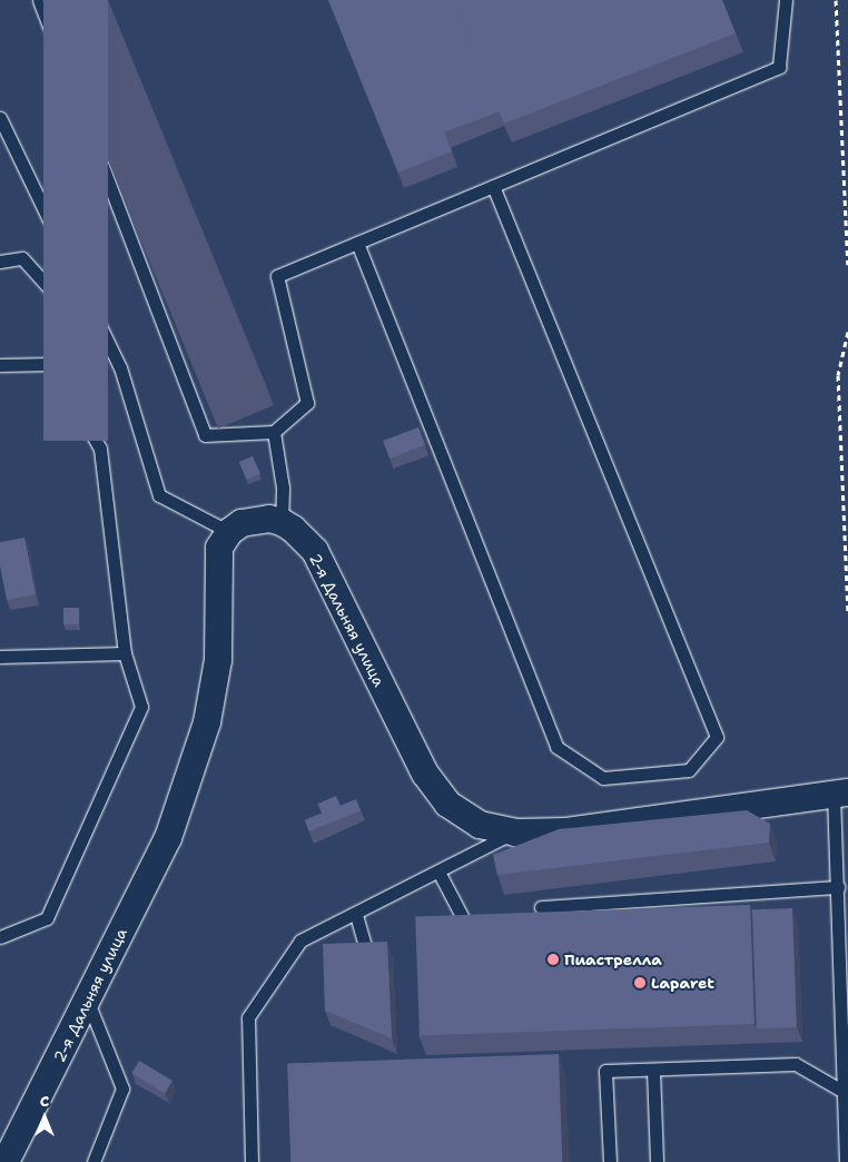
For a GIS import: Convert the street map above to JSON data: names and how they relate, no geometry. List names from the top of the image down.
{
  "streets": {
    "street": ["2-я Дальняя улица"]
  },
  "places": ["Пиастрелла", "Laparet"],
  "north": "top"
}
